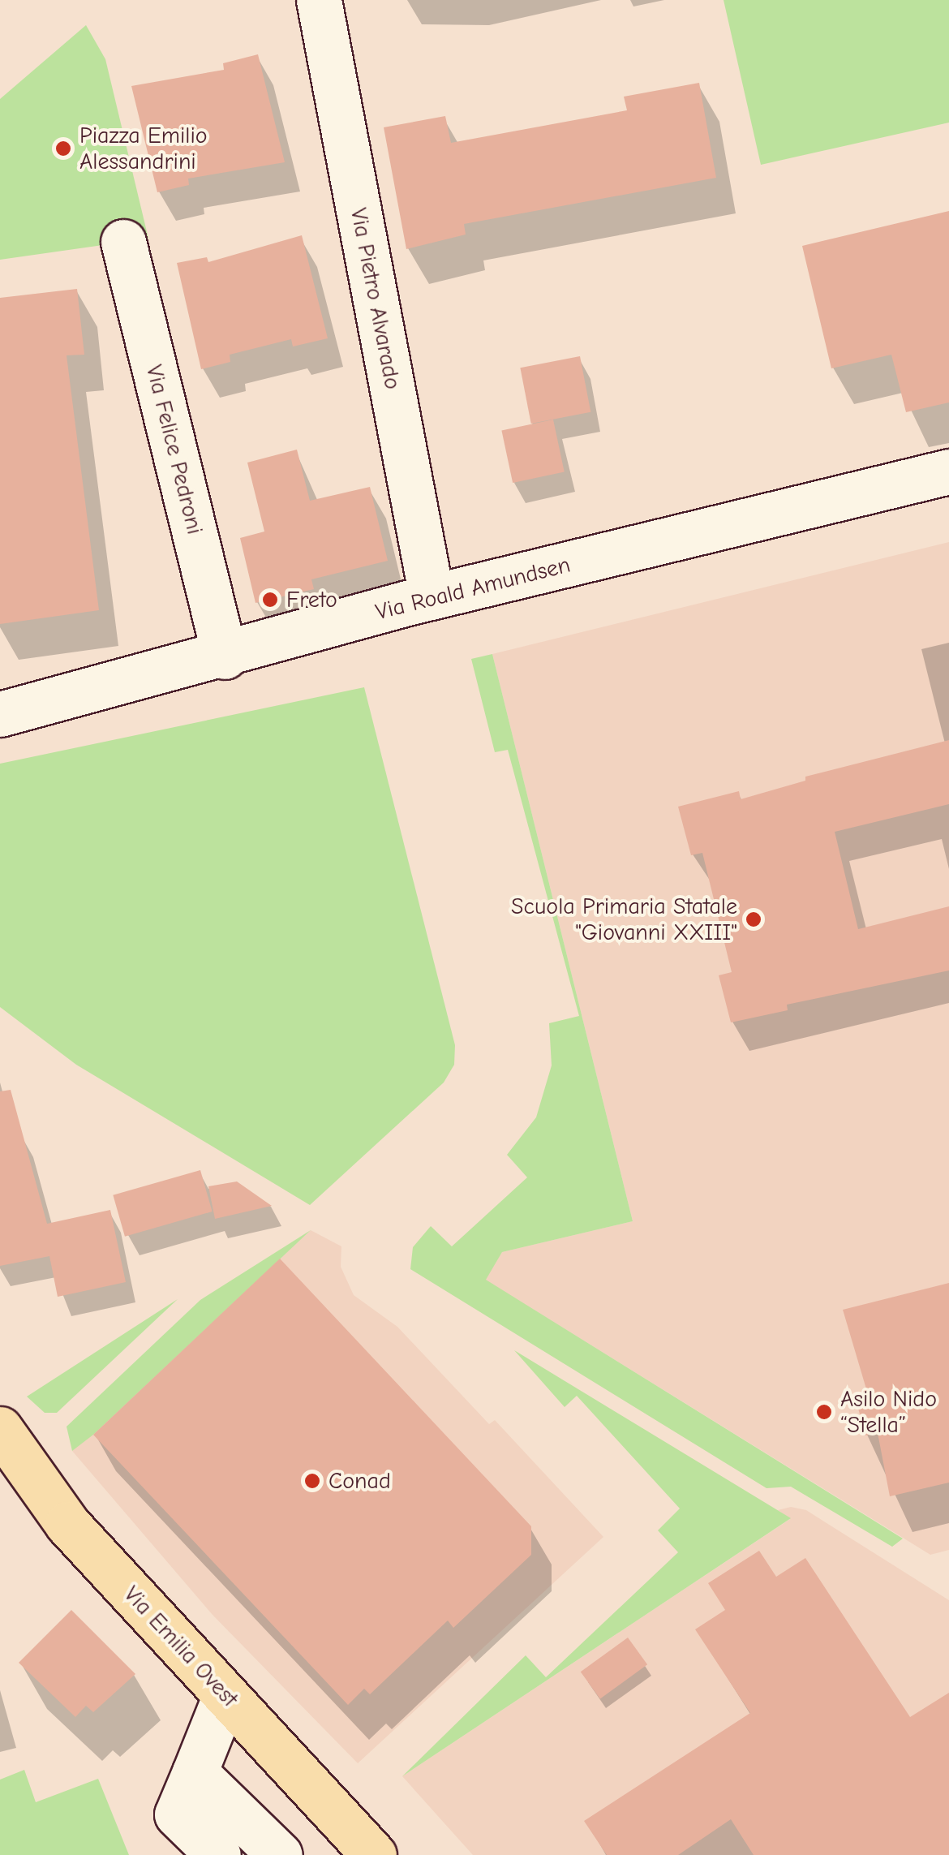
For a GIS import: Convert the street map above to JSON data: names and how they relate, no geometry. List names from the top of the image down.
{
  "streets": {
    "main road": ["Via Emilia Ovest"],
    "street": ["Via Pietro Alvarado", "Via Felice Pedroni", "Via Roald Amundsen"]
  },
  "crossings": [
    ["Via Pietro Alvarado", "Via Roald Amundsen"],
    ["Via Felice Pedroni", "Via Roald Amundsen"]
  ],
  "places": [
    "Piazza Emilio Alessandrini",
    "Freto",
    "Scuola Primaria Statale \"Giovanni XXIII\"",
    "Asilo Nido “Stella”",
    "Conad"
  ]
}
